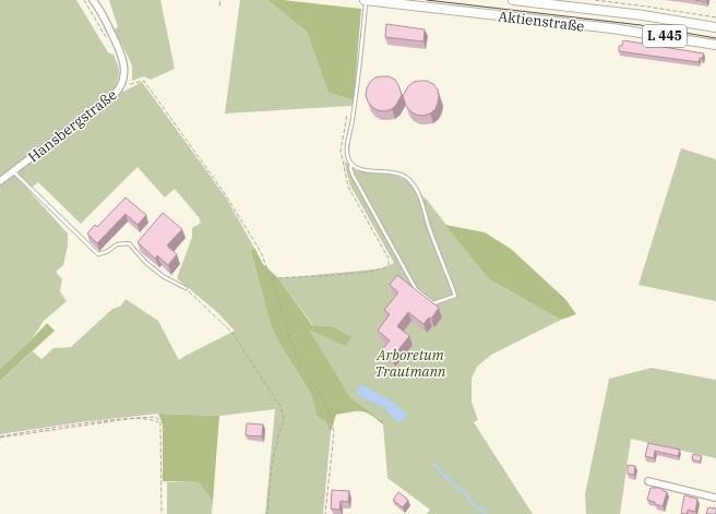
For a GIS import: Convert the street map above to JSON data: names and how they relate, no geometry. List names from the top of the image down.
{
  "streets": {
    "main road": ["Aktienstraße", "L 445"],
    "street": ["Hansbergstraße"]
  },
  "parks": ["Arboretum Trautmann"]
}
